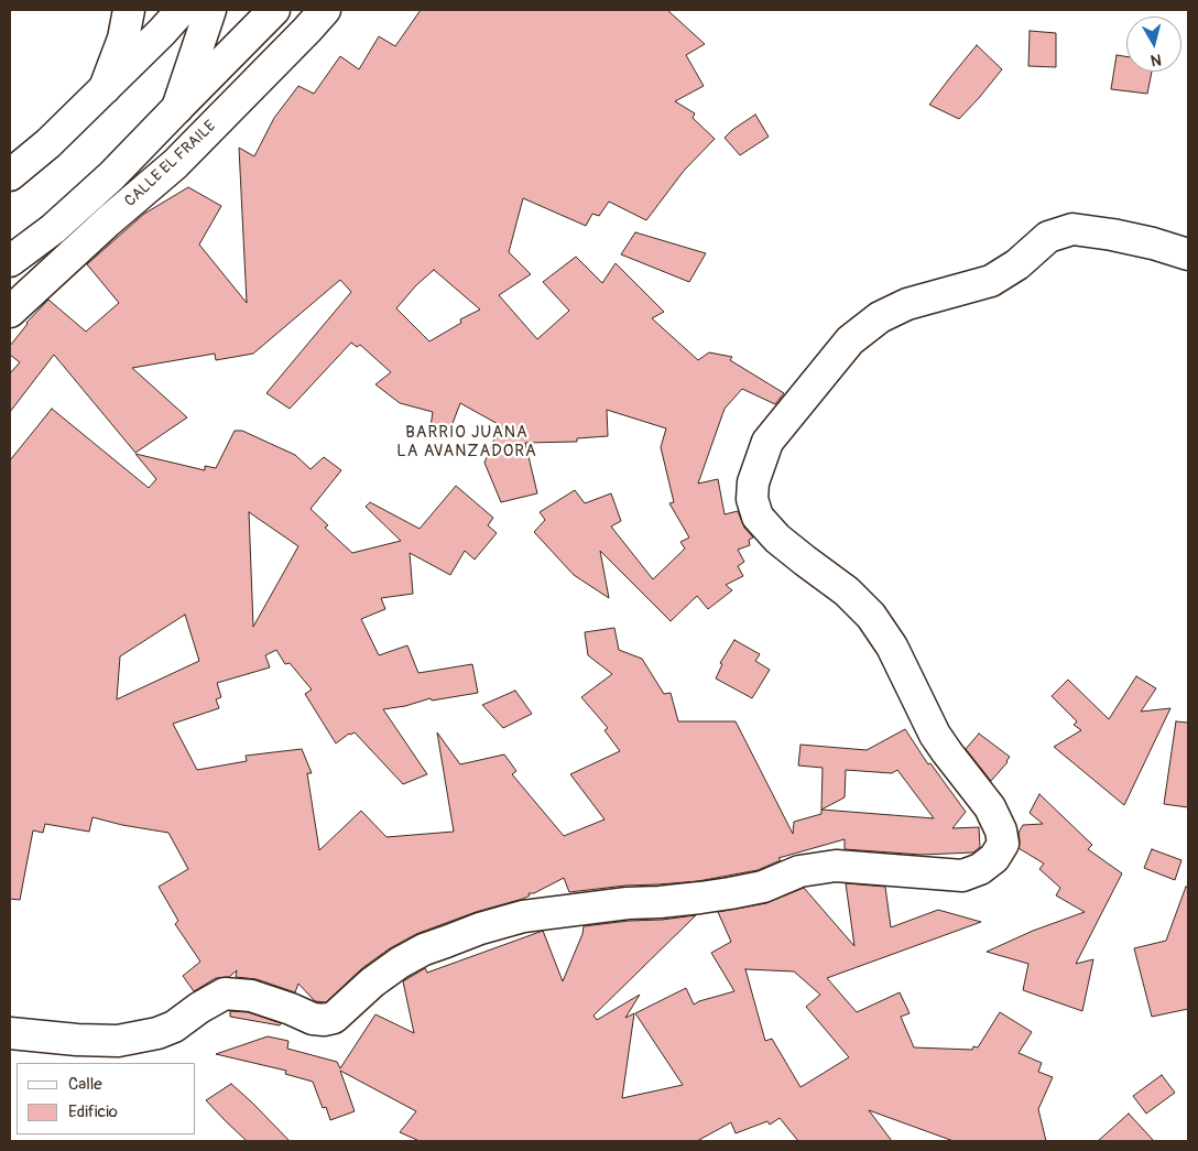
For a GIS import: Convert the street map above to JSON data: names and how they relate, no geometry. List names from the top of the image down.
{
  "streets": {
    "main road": ["CALLE EL FRAILE"]
  },
  "districts": ["BARRIO JUANA LA AVANZADORA"],
  "legend": ["Calle", "Edificio"],
  "north": "bottom"
}
